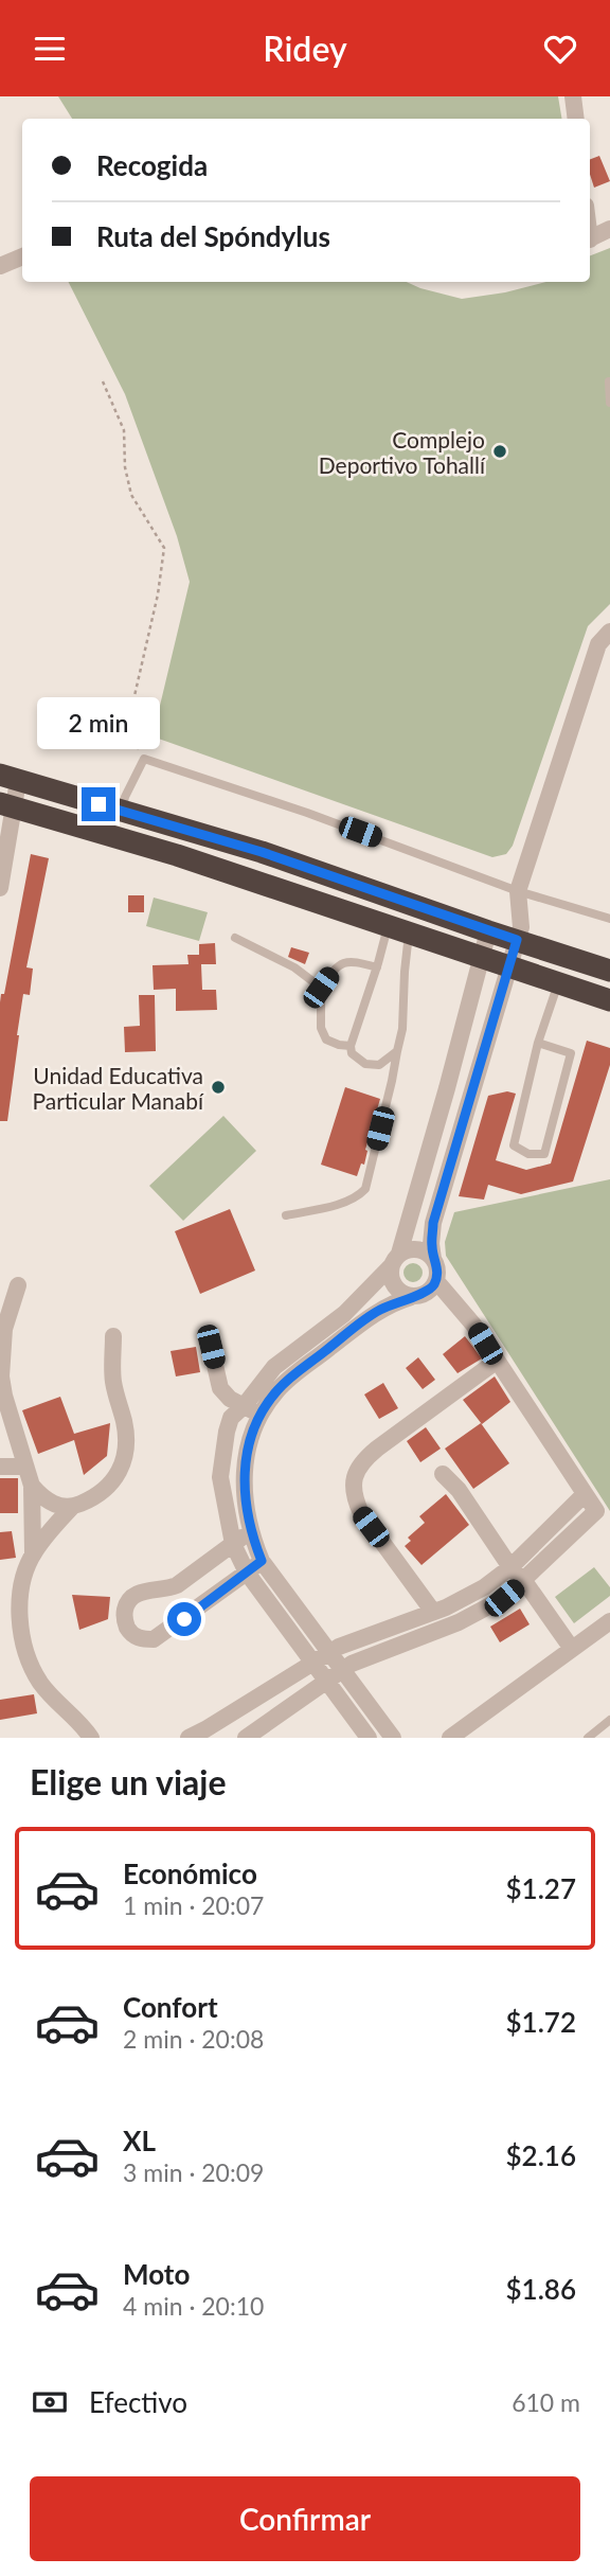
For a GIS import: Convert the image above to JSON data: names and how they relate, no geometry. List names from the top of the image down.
{
  "places": ["Complejo Deportivo Tohallí", "Unidad Educativa Particular Manabí"],
  "page": {
    "header": "Ridey",
    "banner": ["Recogida", "Ruta del Spóndylus"],
    "bubble": "2 min",
    "heading": "Elige un viaje",
    "list": [
      {
        "name": "Económico",
        "note": "1 min · 20:07",
        "value": "$1.27"
      },
      {
        "name": "Confort",
        "note": "2 min · 20:08",
        "value": "$1.72"
      },
      {
        "name": "XL",
        "note": "3 min · 20:09",
        "value": "$2.16"
      },
      {
        "name": "Moto",
        "note": "4 min · 20:10",
        "value": "$1.86"
      }
    ],
    "pay": ["Efectivo", "610 m"],
    "buttons": "Confirmar"
  }
}
